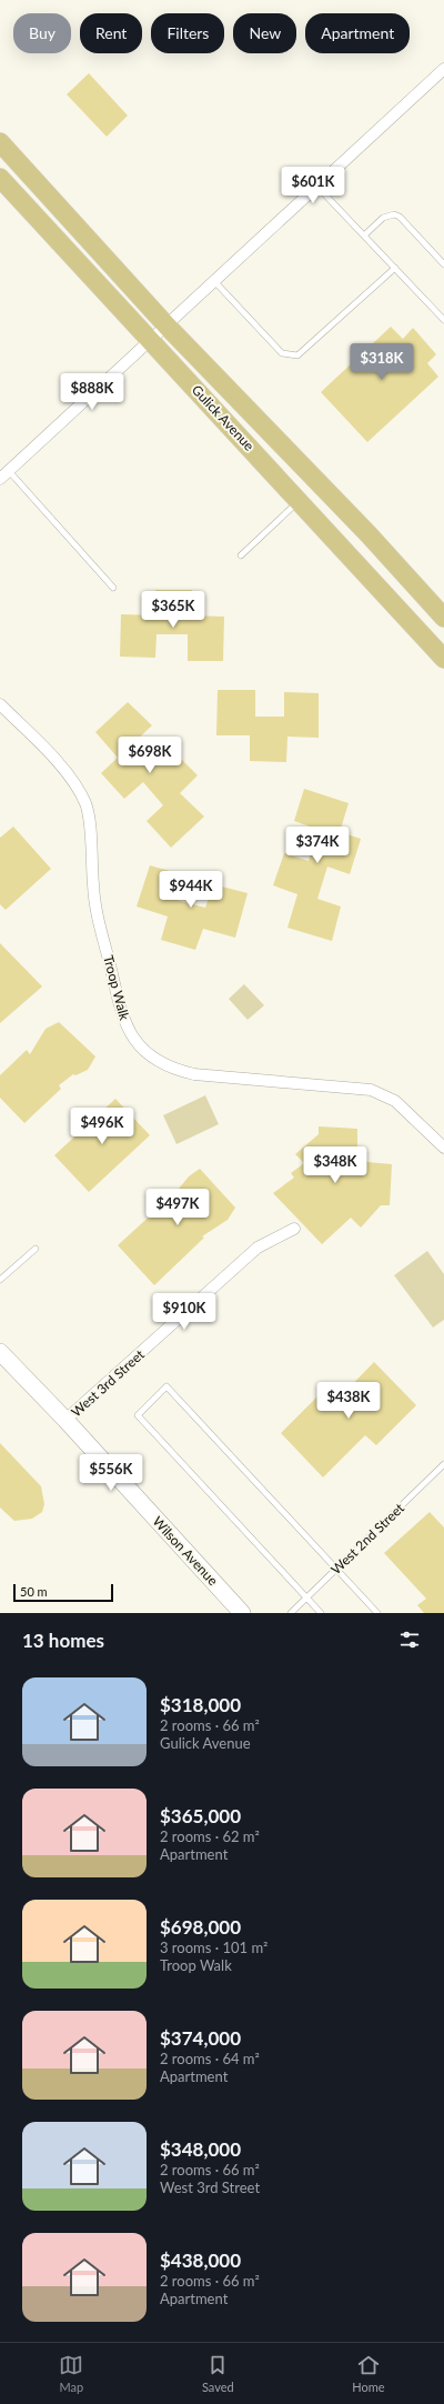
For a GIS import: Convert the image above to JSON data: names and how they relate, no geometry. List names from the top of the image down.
{
  "streets": {
    "main road": ["Gulick Avenue"],
    "street": ["Troop Walk", "West 3rd Street", "Wilson Avenue"],
    "lane": ["West 2nd Street"]
  },
  "crossings": [
    ["West 3rd Street", "Wilson Avenue"]
  ],
  "scale_bar": "50 m",
  "page": {
    "chip": [
      "Buy",
      "Rent",
      "Filters",
      "New",
      "Apartment"
    ],
    "price": [
      "$601K",
      "$318K",
      "$888K",
      "$365K",
      "$698K",
      "$374K",
      "$944K",
      "$496K",
      "$348K",
      "$497K",
      "$910K",
      "$438K",
      "$556K"
    ],
    "scale": "50 m",
    "heading": "13 homes",
    "list": [
      {
        "name": "$318,000",
        "note": "2 rooms · 66 m² · Gulick Avenue"
      },
      {
        "name": "$365,000",
        "note": "2 rooms · 62 m² · Apartment"
      },
      {
        "name": "$698,000",
        "note": "3 rooms · 101 m² · Troop Walk"
      },
      {
        "name": "$374,000",
        "note": "2 rooms · 64 m² · Apartment"
      },
      {
        "name": "$348,000",
        "note": "2 rooms · 66 m² · West 3rd Street"
      },
      {
        "name": "$438,000",
        "note": "2 rooms · 66 m² · Apartment"
      }
    ],
    "tabs": ["Map", "Saved", "Home"]
  }
}
